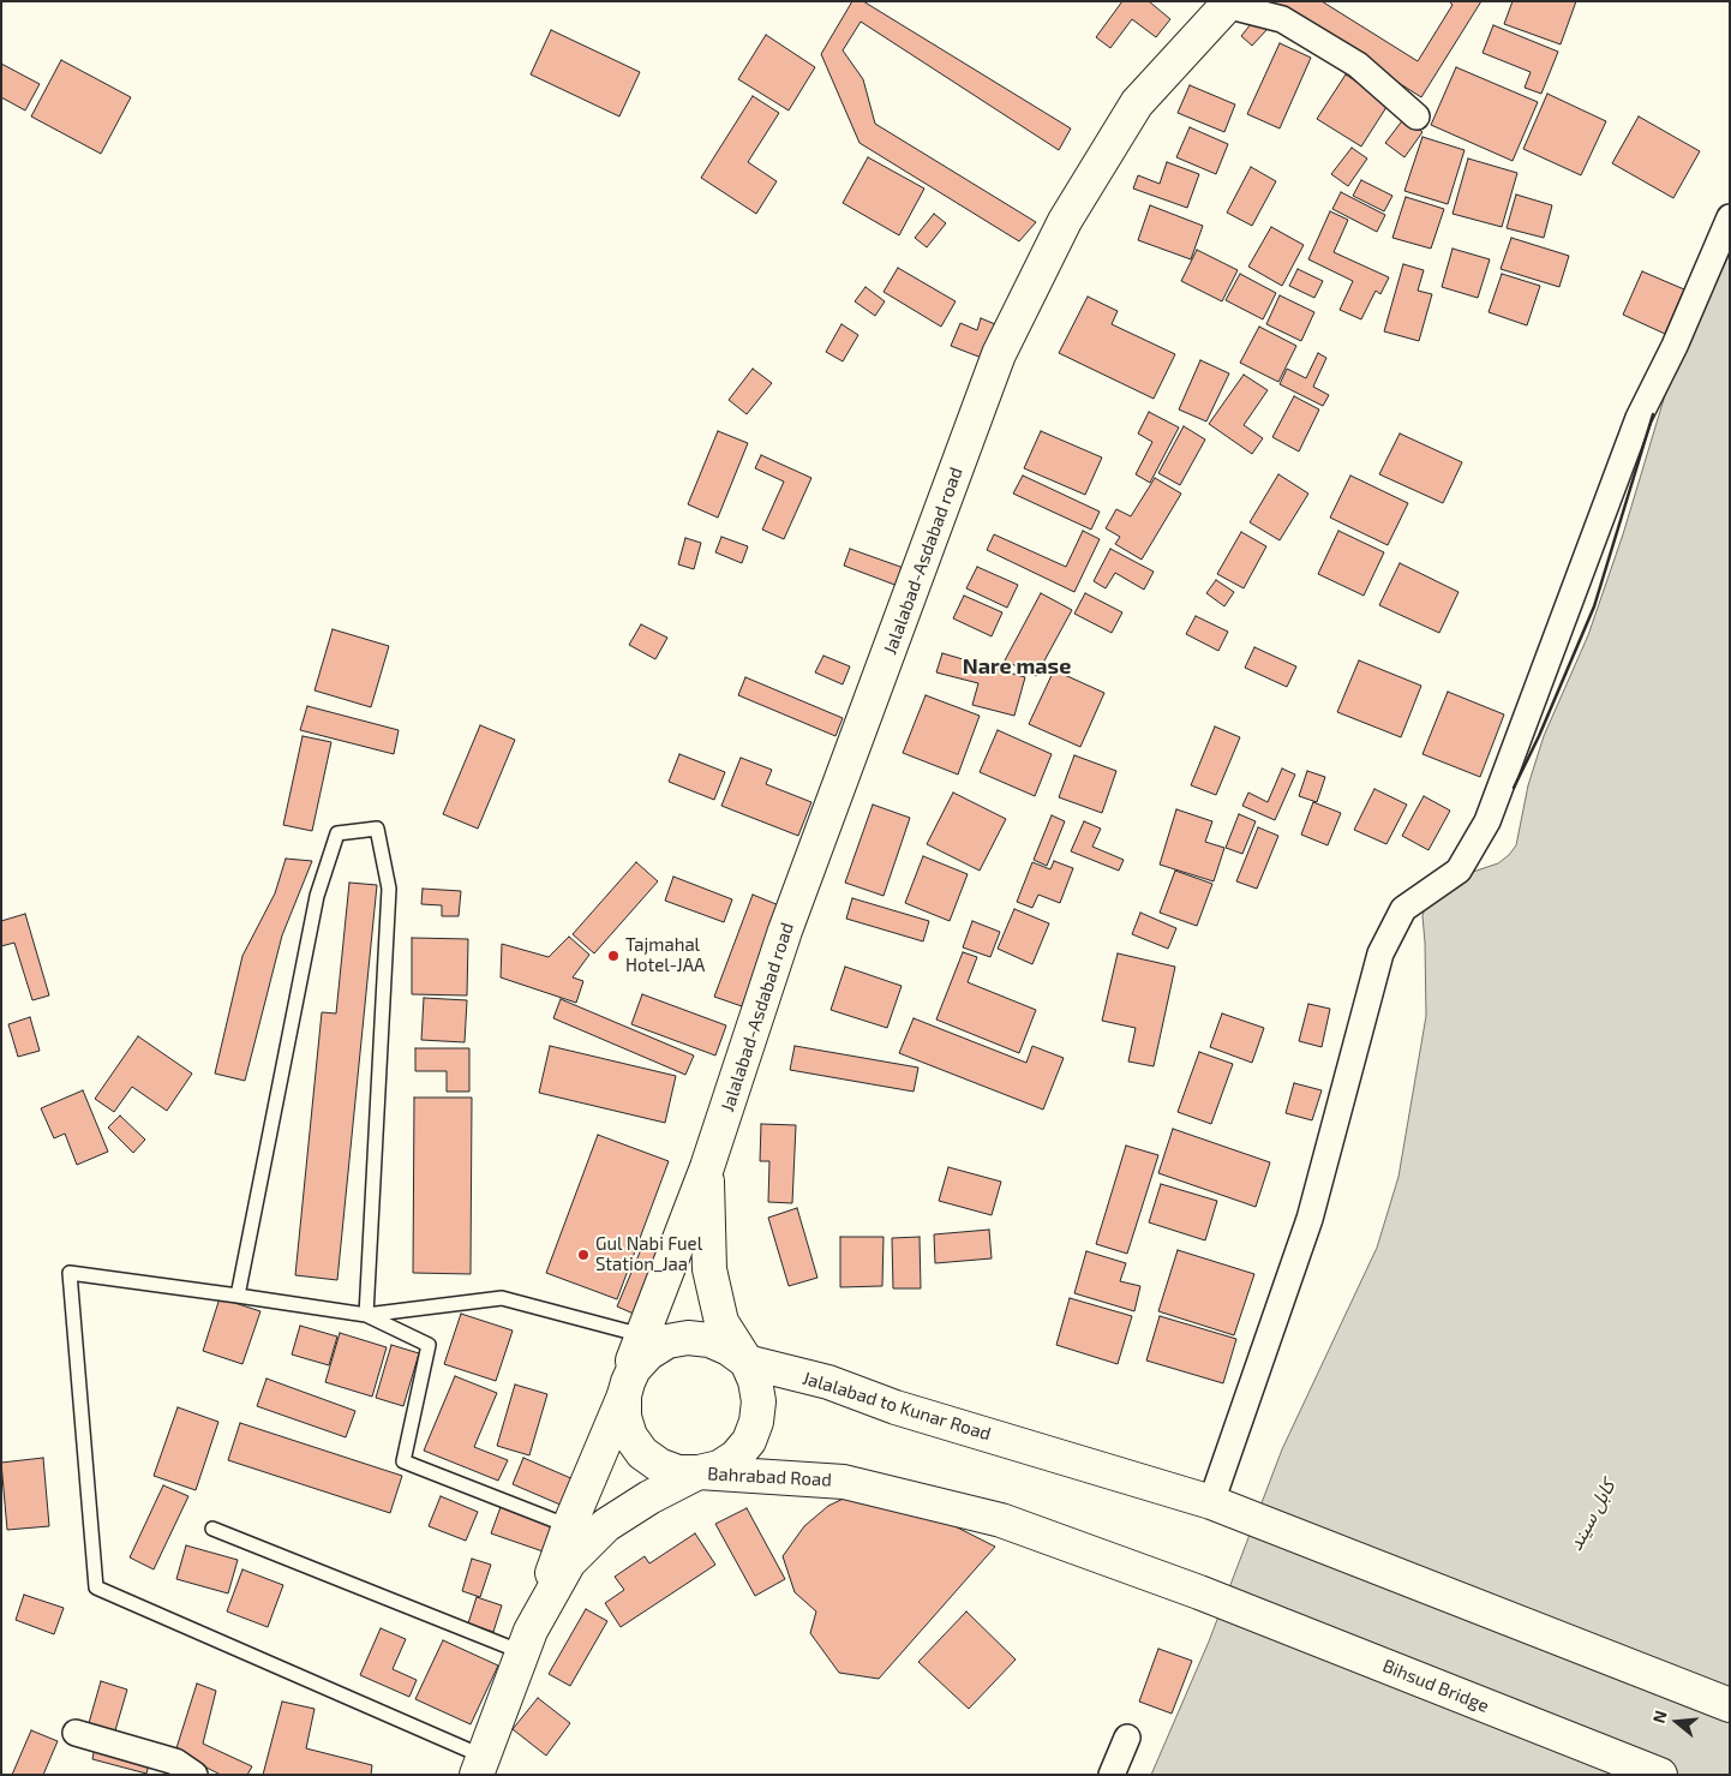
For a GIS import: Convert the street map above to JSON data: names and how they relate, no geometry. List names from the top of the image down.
{
  "streets": {
    "main road": [
      "Jalalabad-Asdabad road",
      "Jalalabad to Kunar Road",
      "Bahrabad Road",
      "Bihsud Bridge"
    ]
  },
  "crossings": [
    ["Jalalabad-Asdabad road", "Jalalabad to Kunar Road"],
    ["Jalalabad-Asdabad road", "Bahrabad Road"],
    ["Jalalabad to Kunar Road", "Bahrabad Road"],
    ["Bahrabad Road", "Bihsud Bridge"]
  ],
  "districts": ["Nare mase"],
  "water": ["کابل سيند"],
  "places": ["Tajmahal Hotel-JAA", "Gul Nabi Fuel Station_Jaa"],
  "north": "left"
}
